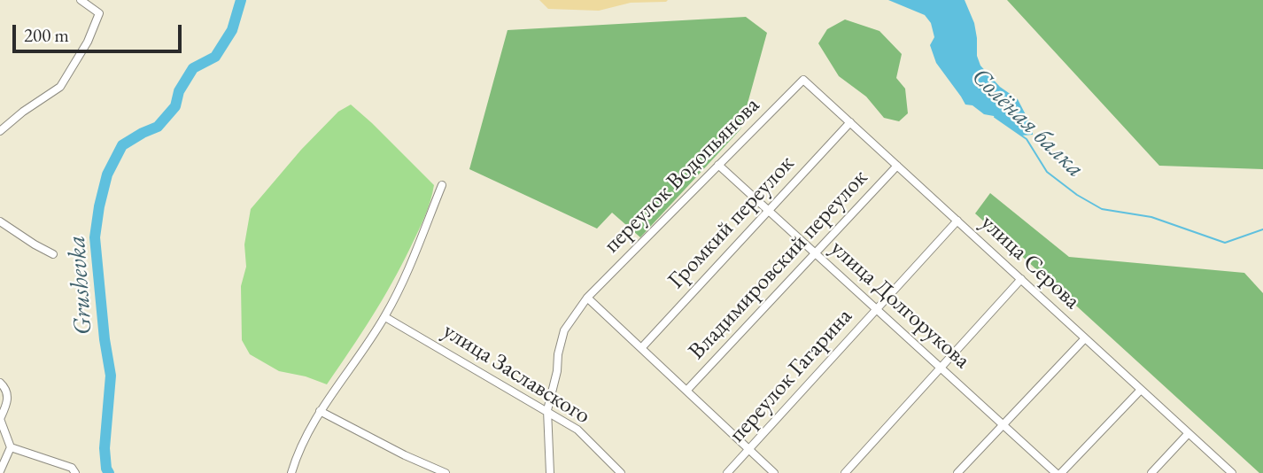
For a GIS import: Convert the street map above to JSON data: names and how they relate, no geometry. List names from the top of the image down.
{
  "streets": {
    "street": [
      "переулок Водопьянова",
      "Громкий переулок",
      "улица Серова",
      "Владимировский переулок",
      "улица Долгорукова",
      "улица Заславского",
      "переулок Гагарина"
    ]
  },
  "crossings": [
    ["переулок Водопьянова", "улица Серова"],
    ["переулок Водопьянова", "улица Долгорукова"],
    ["переулок Водопьянова", "улица Заславского"],
    ["Громкий переулок", "улица Серова"],
    ["Громкий переулок", "улица Долгорукова"],
    ["улица Серова", "Владимировский переулок"],
    ["улица Серова", "переулок Гагарина"],
    ["Владимировский переулок", "улица Долгорукова"],
    ["улица Долгорукова", "переулок Гагарина"]
  ],
  "water": ["Солёная балка", "Grushevka"],
  "scale_bar": "200 m"
}
